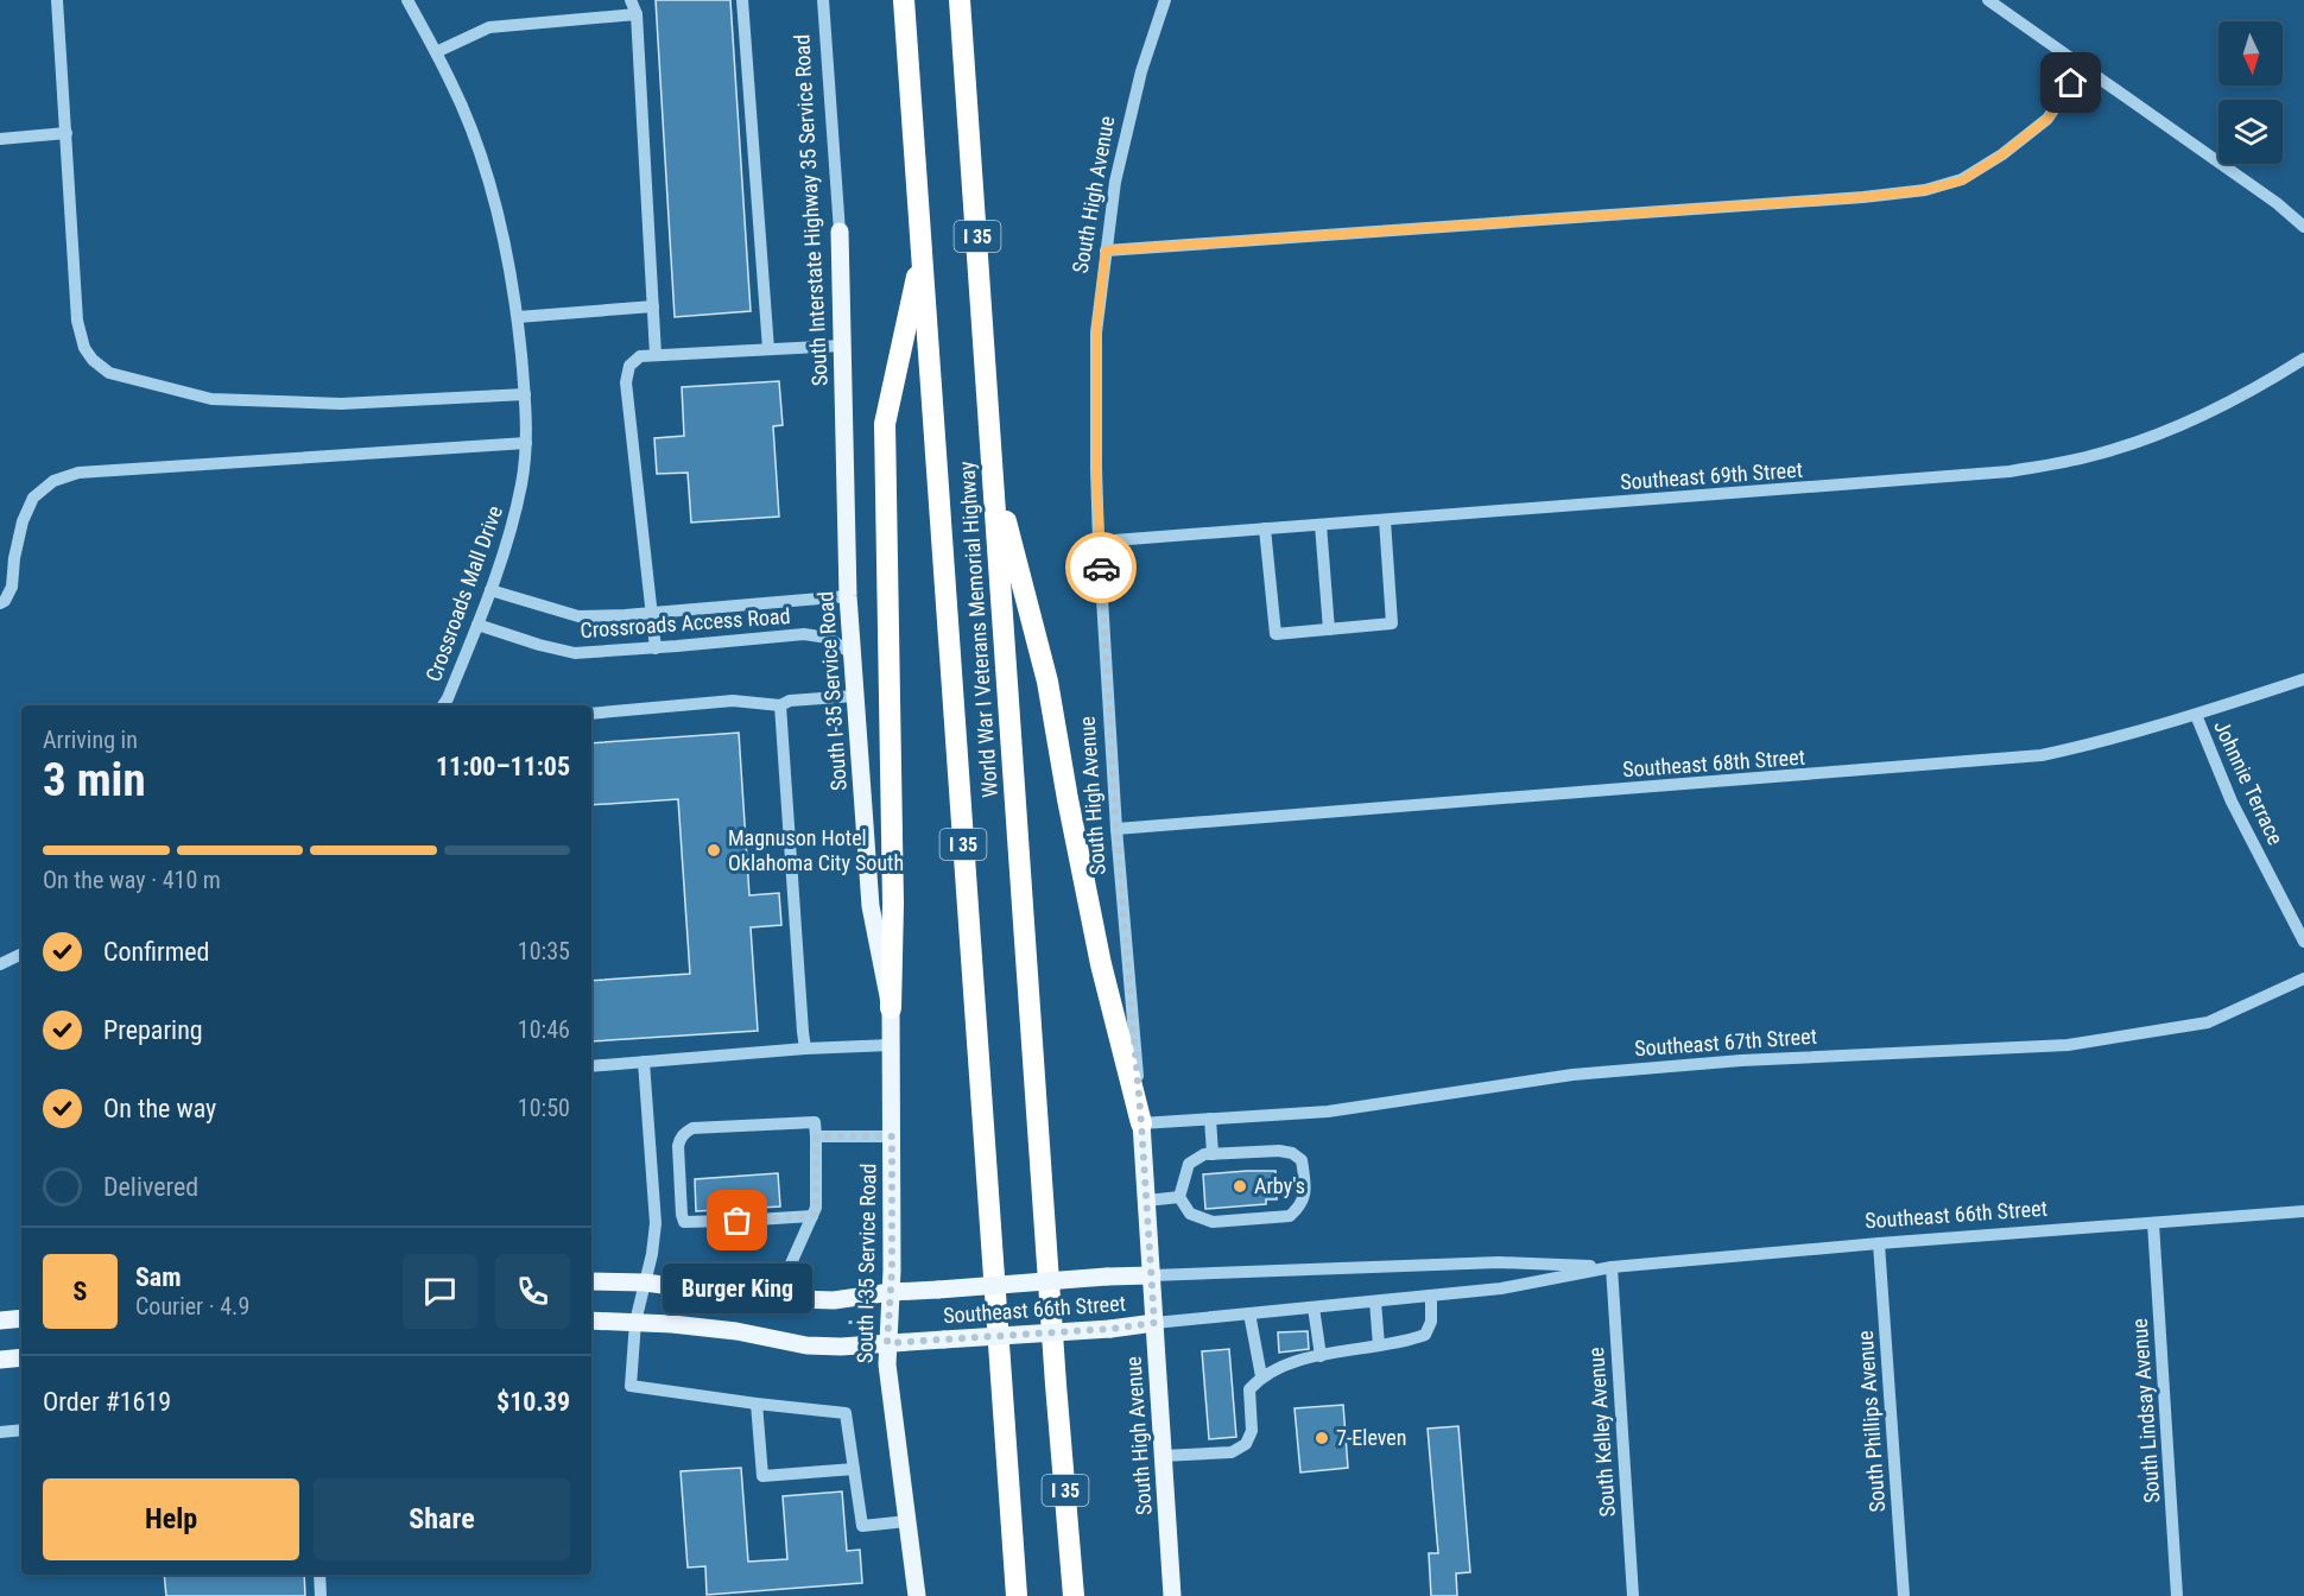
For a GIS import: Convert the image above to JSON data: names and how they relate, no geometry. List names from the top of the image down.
{
  "streets": {
    "highway": ["I 35", "World War I Veterans Memorial Highway"],
    "main road": [
      "South High Avenue",
      "South Interstate Highway 35 Service Road",
      "South I-35 Service Road",
      "Southeast 66th Street"
    ],
    "street": [
      "Southeast 69th Street",
      "Crossroads Mall Drive",
      "Crossroads Access Road",
      "Southeast 68th Street",
      "Johnnie Terrace",
      "Southeast 67th Street",
      "South Lindsay Avenue",
      "South Phillips Avenue",
      "South Kelley Avenue"
    ]
  },
  "crossings": [
    ["South High Avenue", "Southeast 69th Street"],
    ["South High Avenue", "Southeast 68th Street"],
    ["South High Avenue", "Southeast 67th Street"],
    ["South High Avenue", "Southeast 66th Street"],
    ["South Interstate Highway 35 Service Road", "South I-35 Service Road"],
    ["Crossroads Mall Drive", "Crossroads Access Road"],
    ["Crossroads Access Road", "South I-35 Service Road"],
    ["South I-35 Service Road", "Southeast 66th Street"],
    ["Southeast 68th Street", "Johnnie Terrace"],
    ["Southeast 66th Street", "South Lindsay Avenue"],
    ["Southeast 66th Street", "South Phillips Avenue"],
    ["Southeast 66th Street", "South Kelley Avenue"]
  ],
  "places": [
    "Magnuson Hotel Oklahoma City South",
    "Arby's",
    "Burger King",
    "7-Eleven"
  ],
  "north": "bottom",
  "page": {
    "heading": ["3 min", "Arriving in", "11:00–11:05"],
    "panel": [
      "Sam",
      "Courier · 4.9",
      "Order #1619",
      "$10.39"
    ],
    "bar": "On the way · 410 m",
    "list": [
      ["Confirmed", "10:35"],
      ["Preparing", "10:46"],
      ["On the way", "10:50"],
      "Delivered"
    ],
    "round": "S",
    "bubble": "Burger King",
    "buttons": ["Help", "Share"]
  }
}
